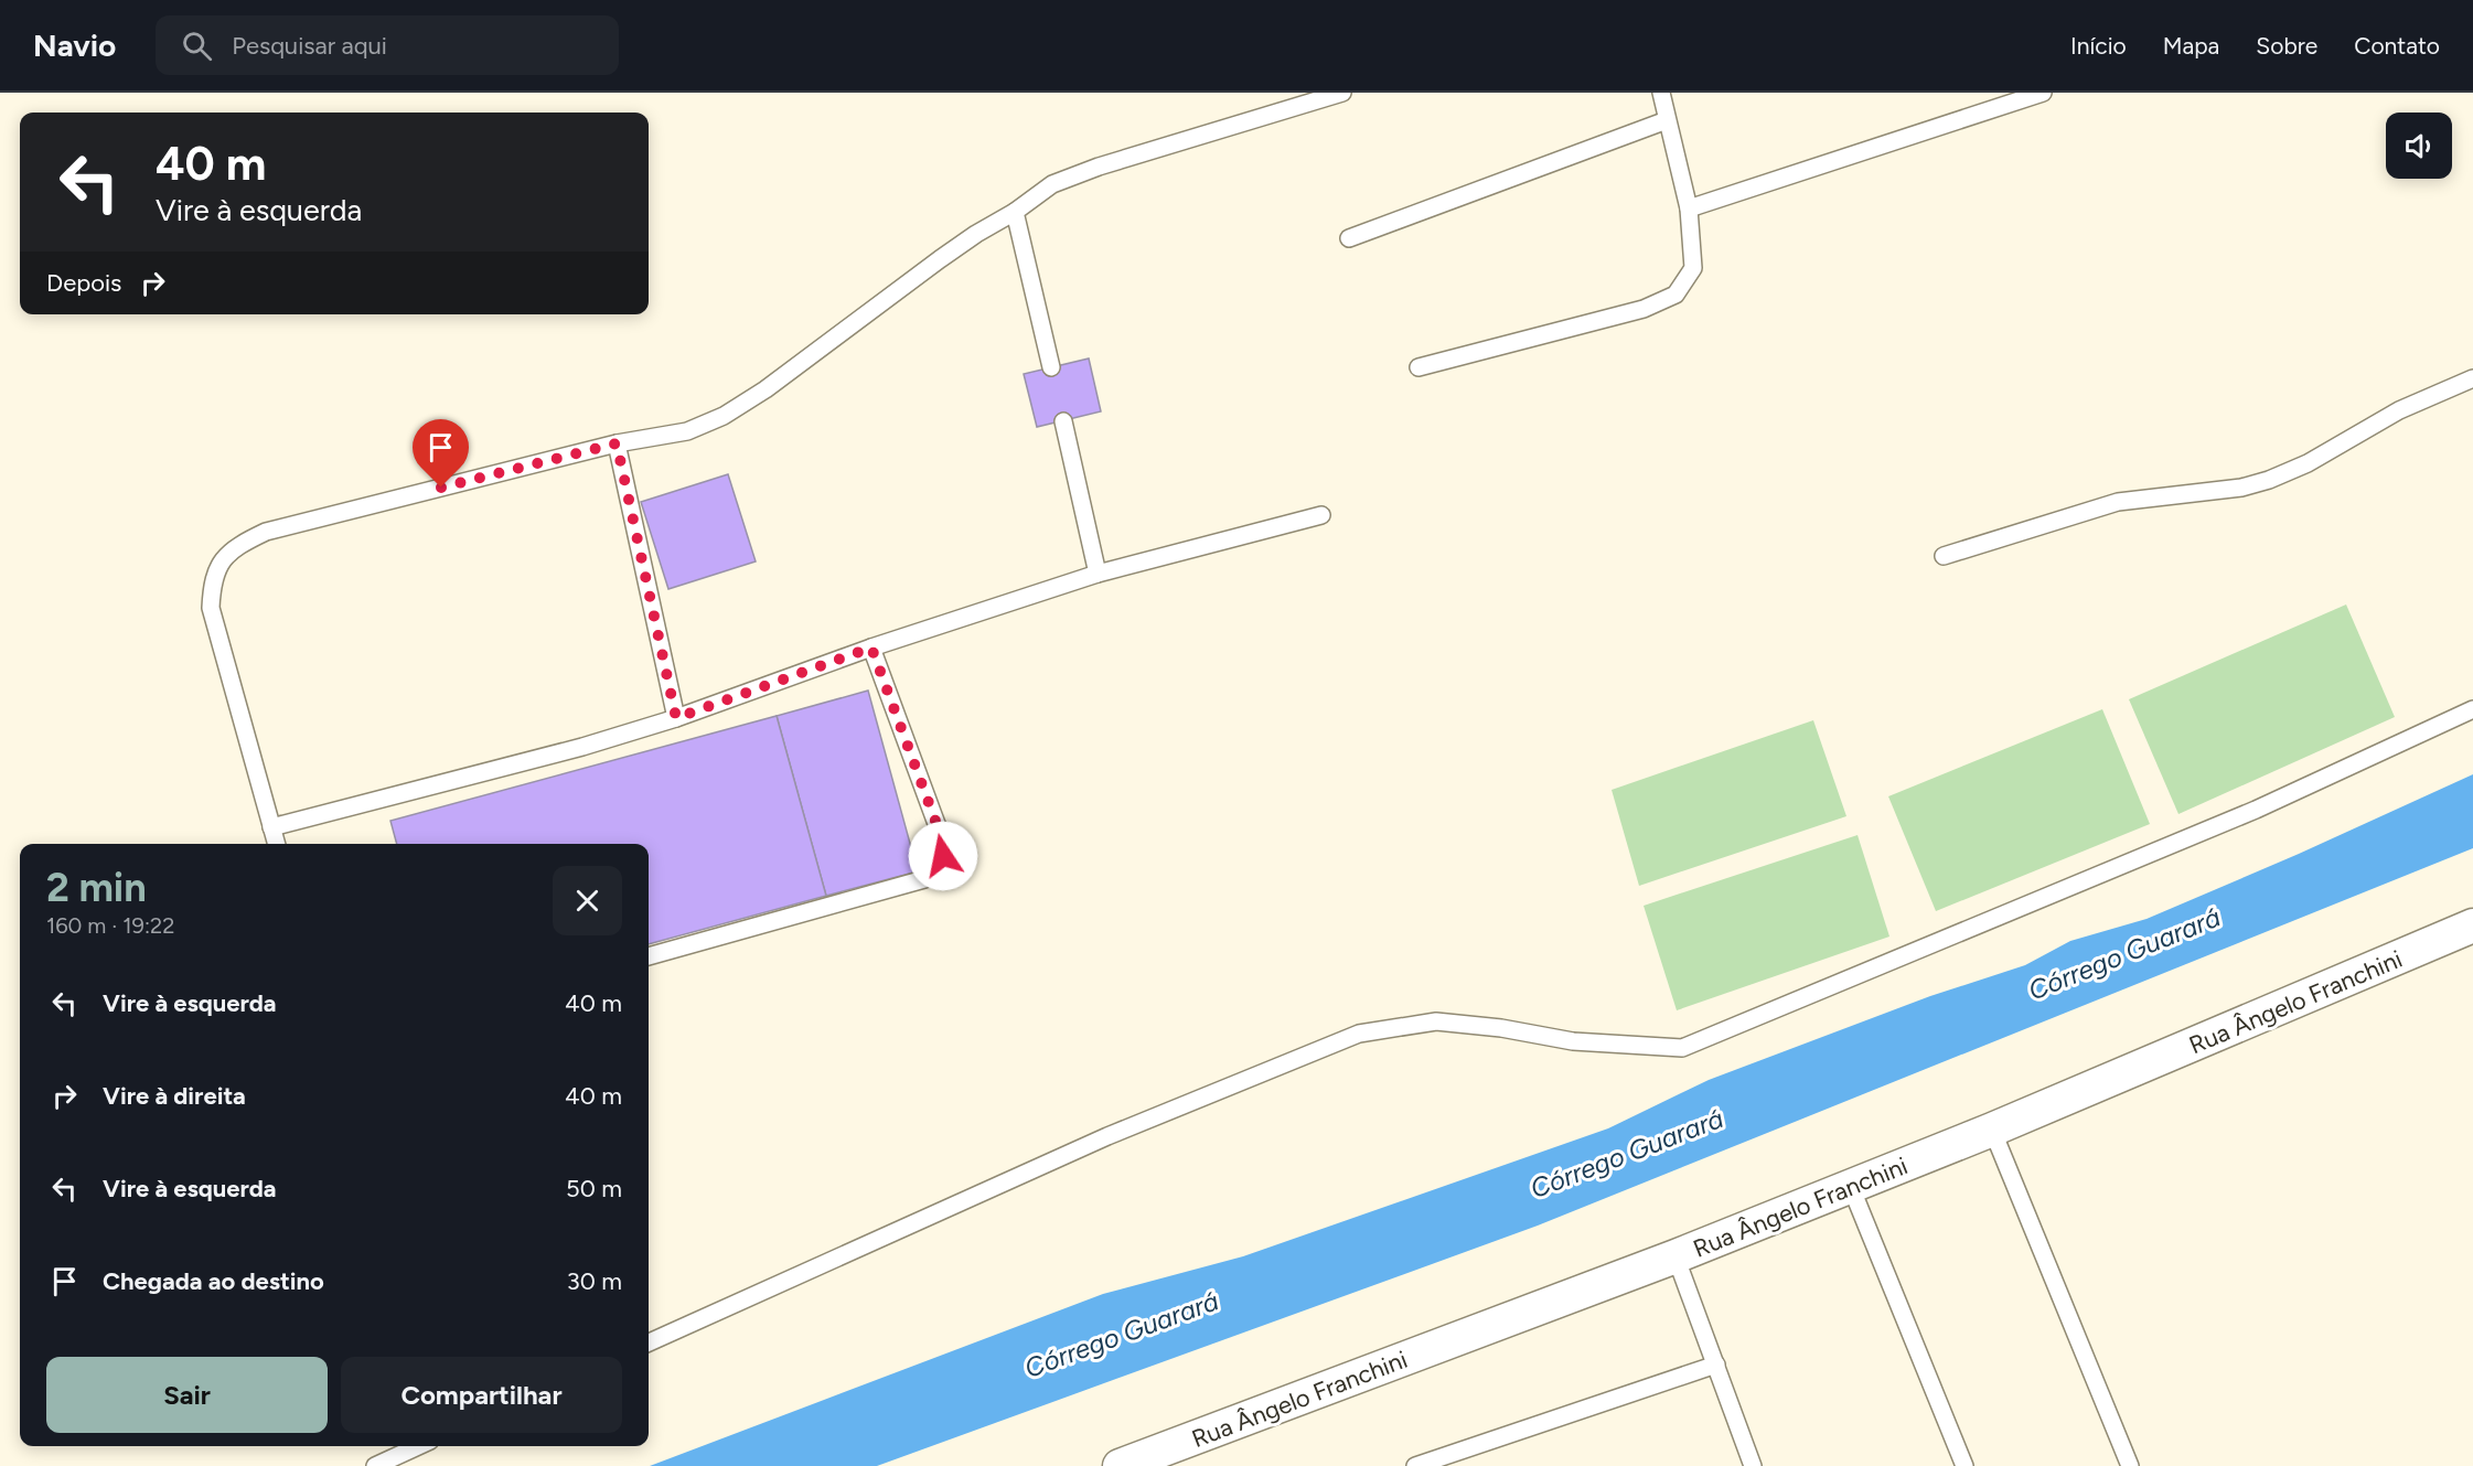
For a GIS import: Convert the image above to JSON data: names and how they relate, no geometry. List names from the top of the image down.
{
  "streets": {
    "street": ["Rua Ângelo Franchini"]
  },
  "water": ["Córrego Guarará"],
  "page": {
    "header": "Navio",
    "search": "Pesquisar aqui",
    "nav": [
      "Início",
      "Mapa",
      "Sobre",
      "Contato"
    ],
    "turn": ["40 m", "Vire à esquerda"],
    "then": "Depois",
    "heading": ["2 min", "160 m · 19:22"],
    "list": [
      {
        "name": "Vire à esquerda",
        "value": "40 m"
      },
      {
        "name": "Vire à direita",
        "value": "40 m"
      },
      {
        "name": "Vire à esquerda",
        "value": "50 m"
      },
      {
        "name": "Chegada ao destino",
        "value": "30 m"
      }
    ],
    "buttons": ["Sair", "Compartilhar"]
  }
}
